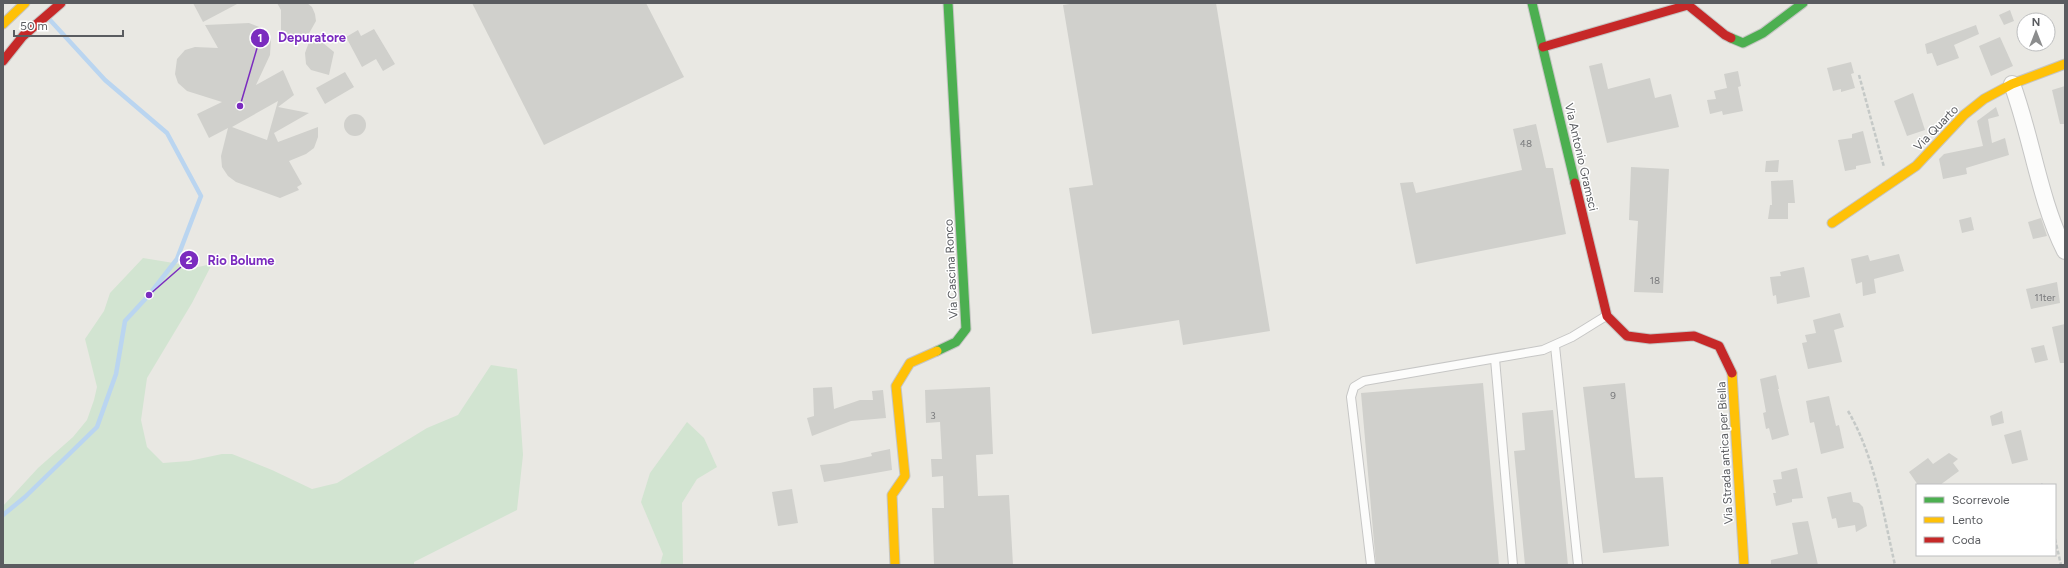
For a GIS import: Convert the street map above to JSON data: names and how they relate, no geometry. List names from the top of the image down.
{
  "streets": {
    "main road": [
      "Via Quarto",
      "Via Antonio Gramsci",
      "Via Cascina Ronco",
      "Via Strada antica per Biella"
    ]
  },
  "crossings": [
    ["Via Antonio Gramsci", "Via Strada antica per Biella"]
  ],
  "places": ["Depuratore", "Rio Bolume"],
  "house_numbers": [
    "48",
    "18",
    "11ter",
    "9",
    "3"
  ],
  "legend": ["Scorrevole", "Lento", "Coda"],
  "scale_bar": "50 m",
  "north": "top"
}
